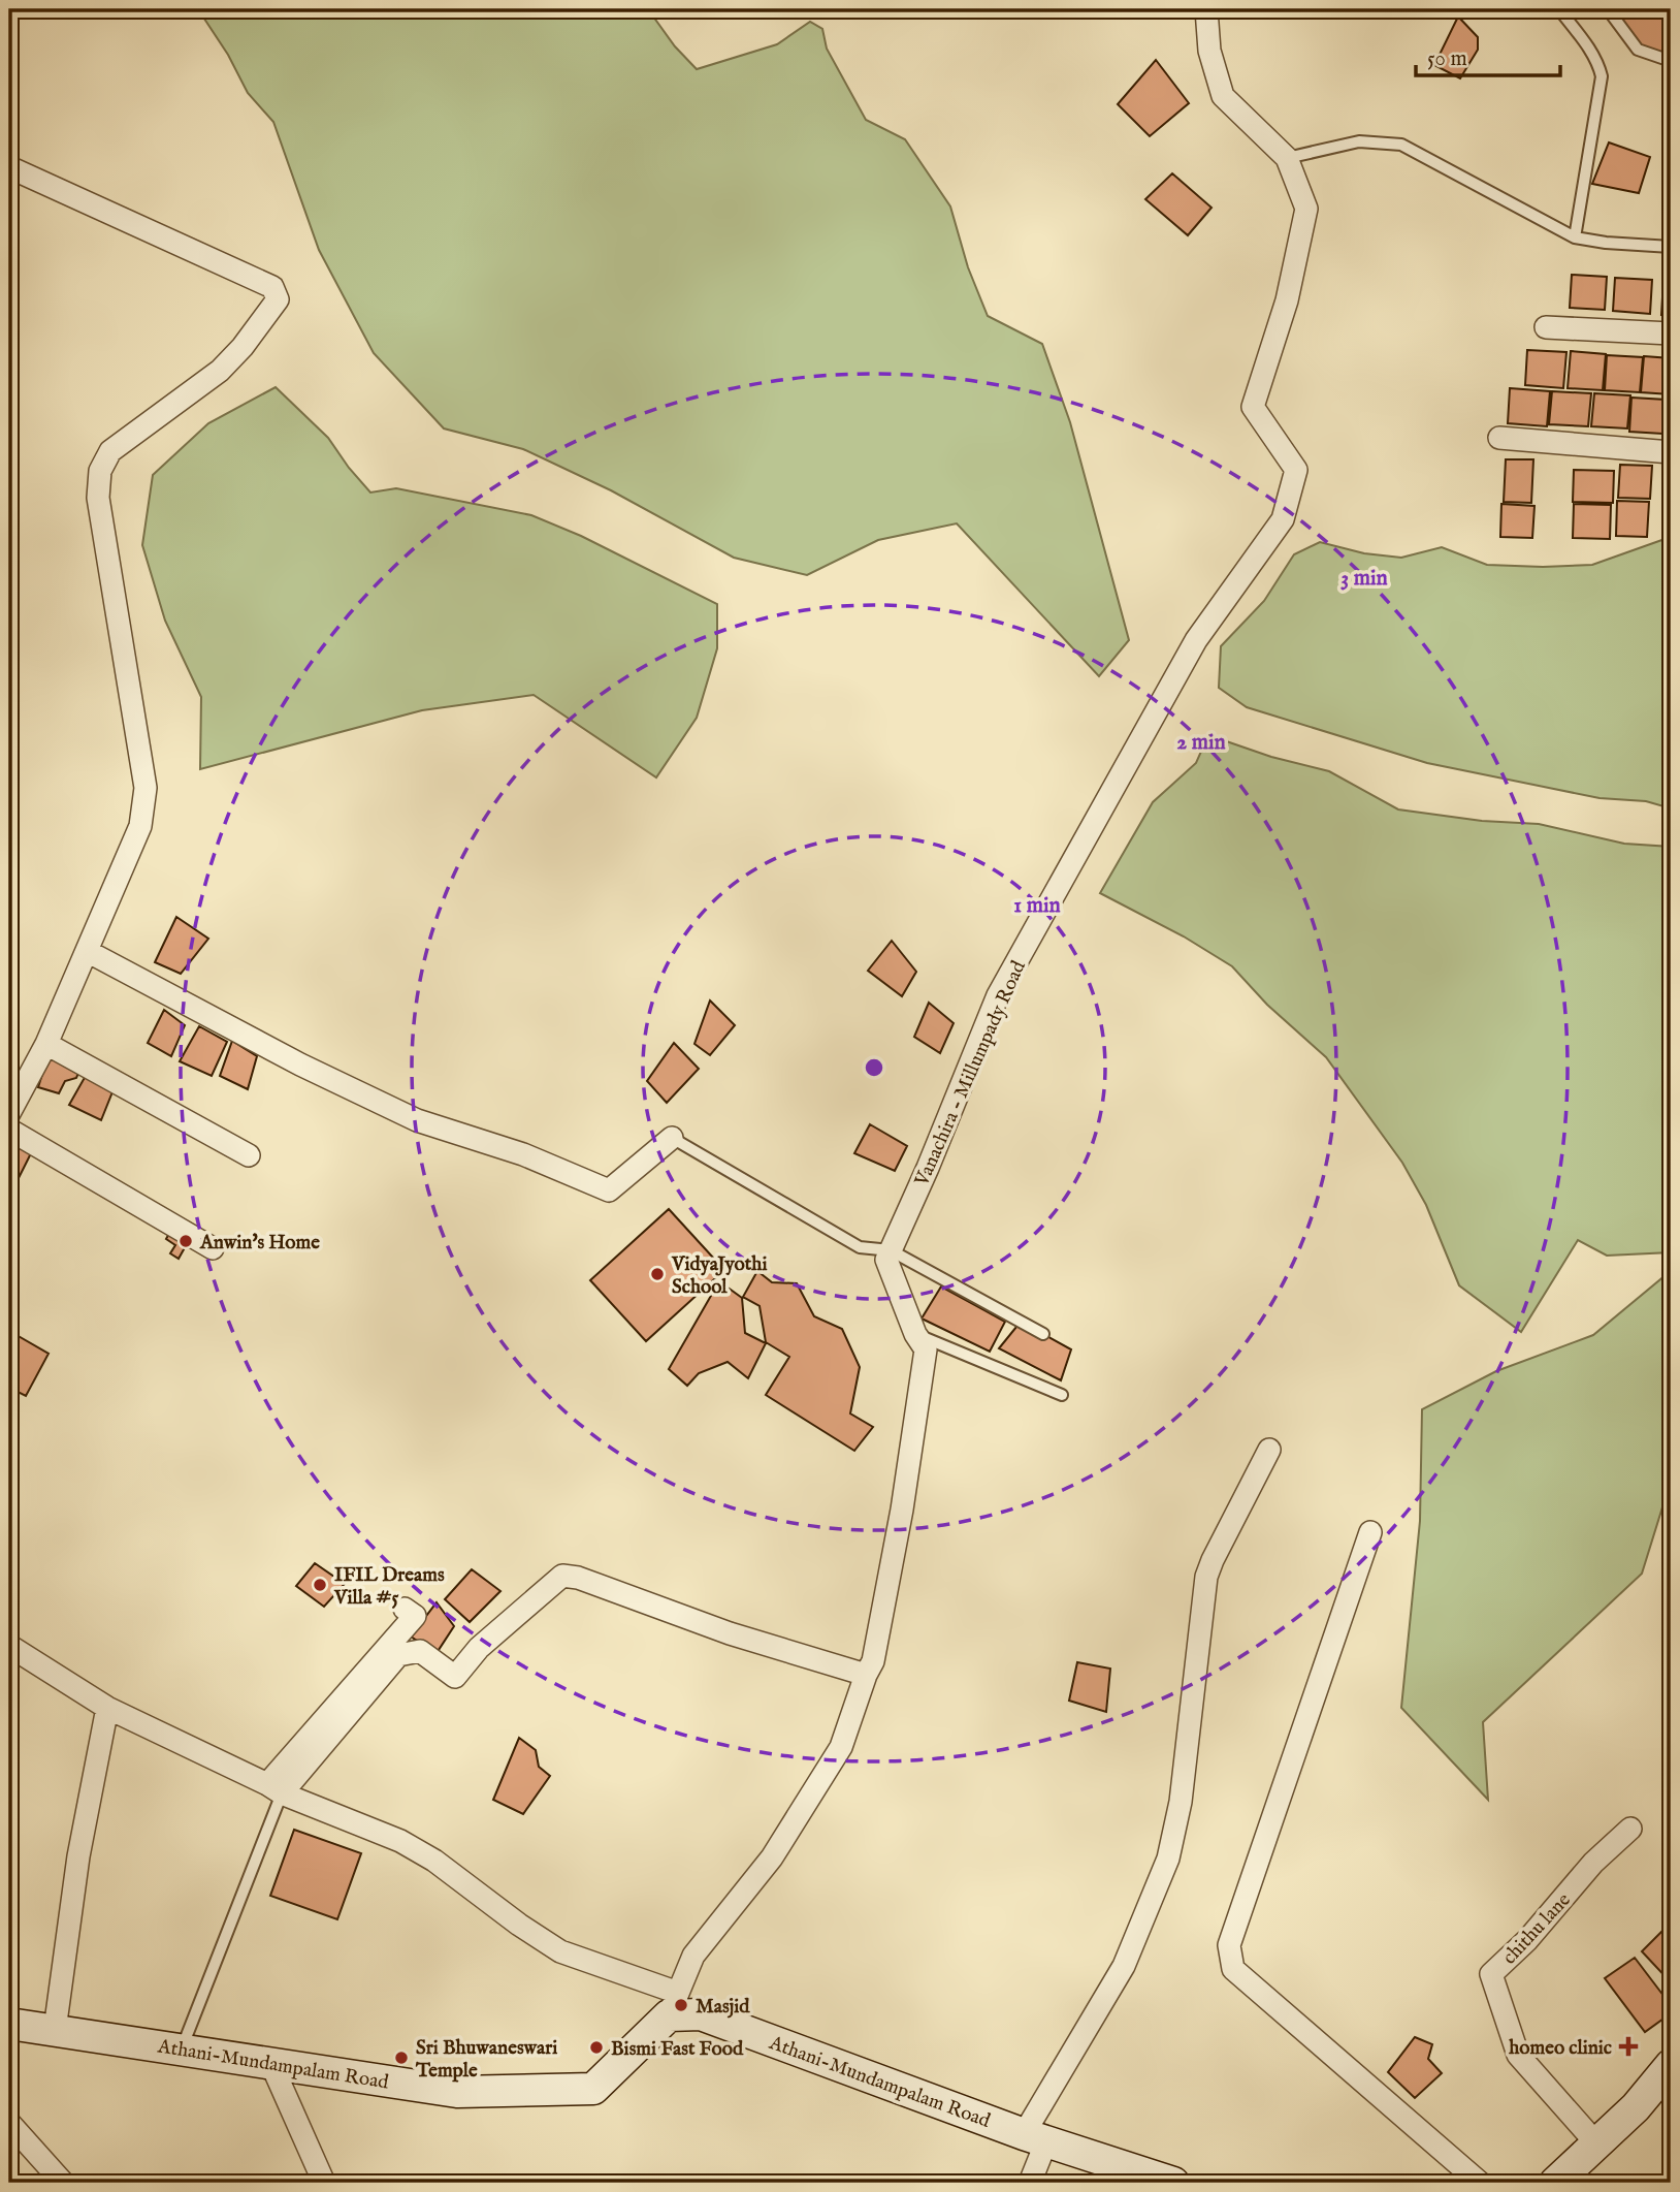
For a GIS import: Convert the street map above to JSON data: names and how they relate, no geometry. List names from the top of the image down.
{
  "streets": {
    "street": ["Vanachira - Millumpady Road", "chithu lane", "Athani-Mundampalam Road"]
  },
  "places": {
    "other": [
      "Anwin's Home",
      "VidyaJyothi School",
      "IFIL Dreams Villa #5",
      "Masjid",
      "Bismi Fast Food",
      "Sri Bhuwaneswari Temple"
    ],
    "health": ["homeo clinic"]
  },
  "scale_bar": "50 m",
  "rings": ["3 min", "2 min", "1 min"]
}
